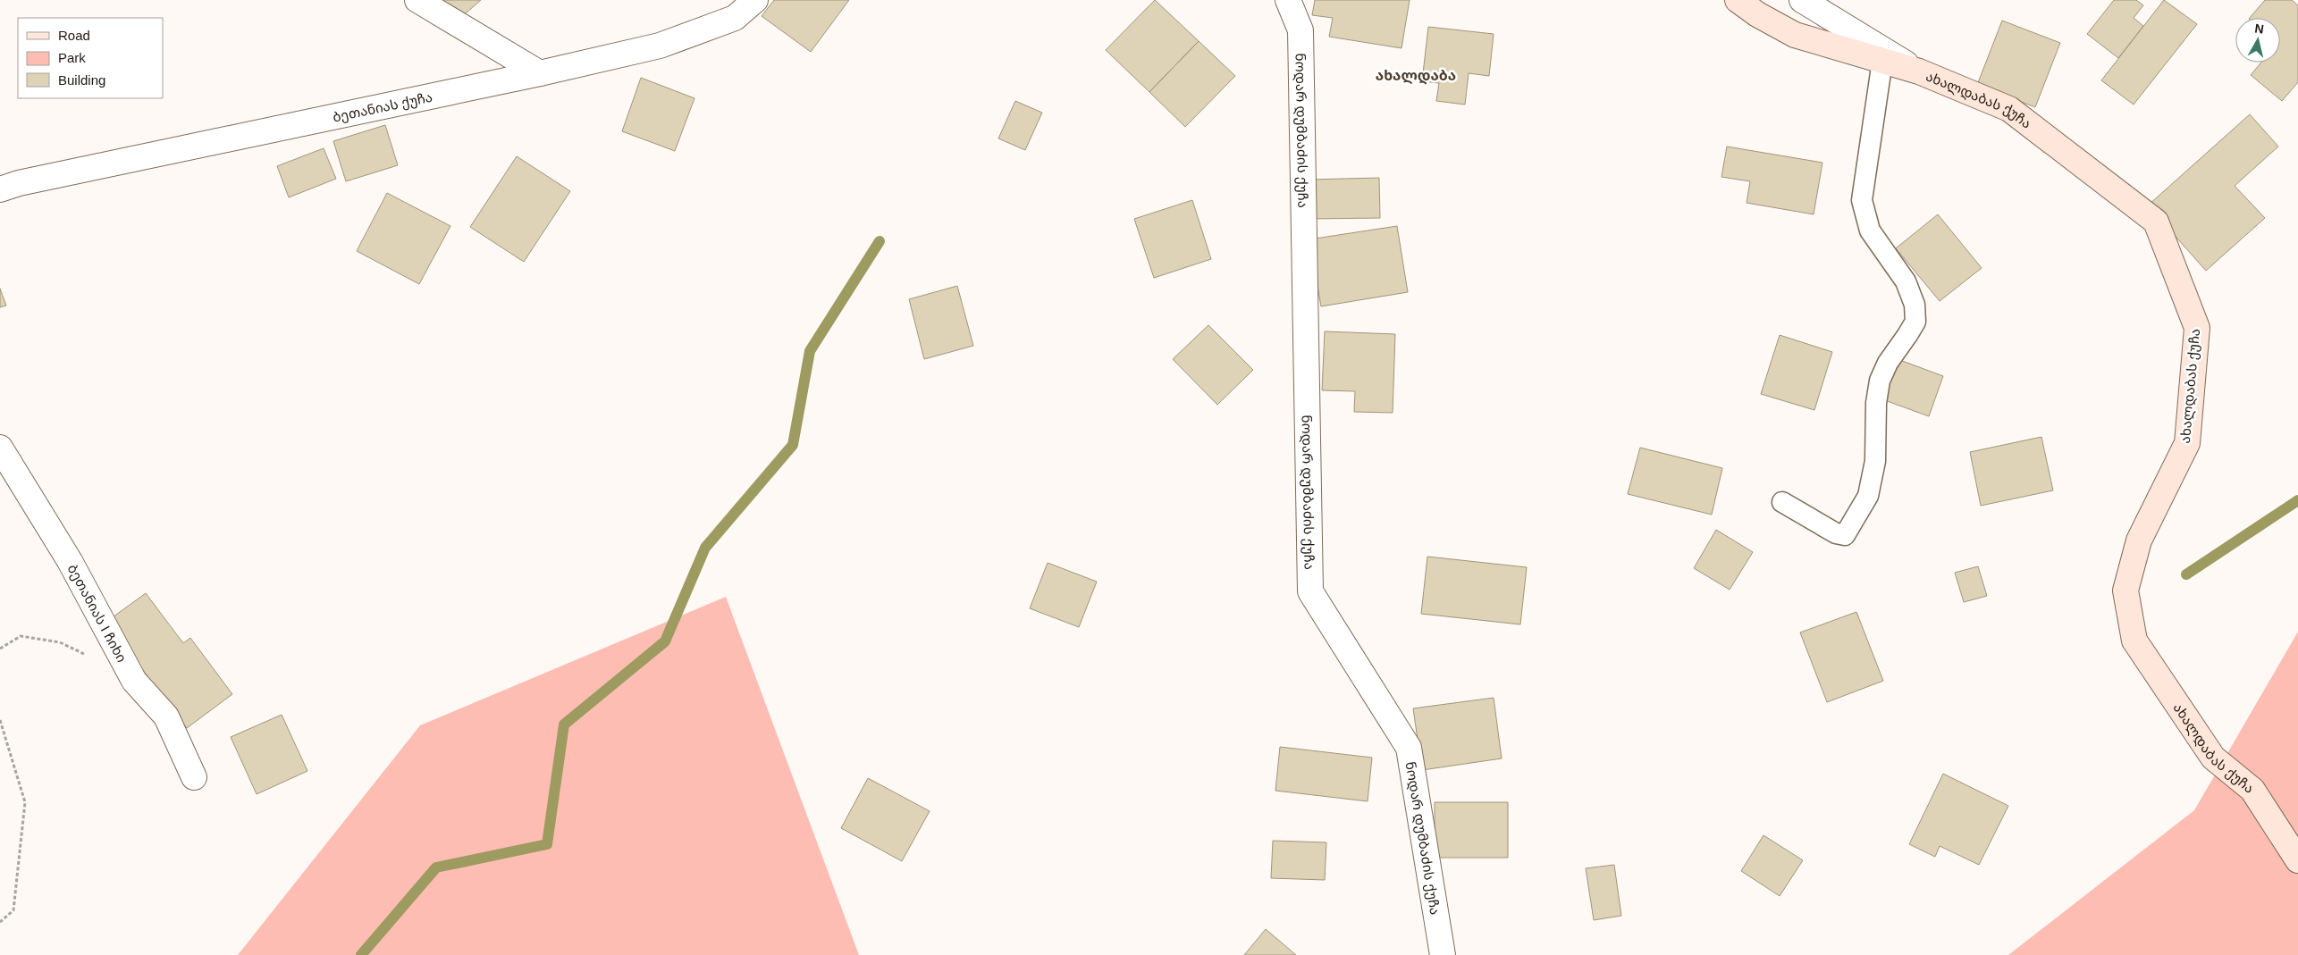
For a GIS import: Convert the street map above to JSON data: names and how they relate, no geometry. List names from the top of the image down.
{
  "streets": {
    "street": [
      "ახალდაბას ქუჩა",
      "ბეთანიას ქუჩა",
      "ნოდარ დუმბაძის ქუჩა",
      "ბეთანიას I ჩიხი"
    ]
  },
  "districts": ["ახალდაბა"],
  "legend": ["Road", "Park", "Building"],
  "north": "top"
}
